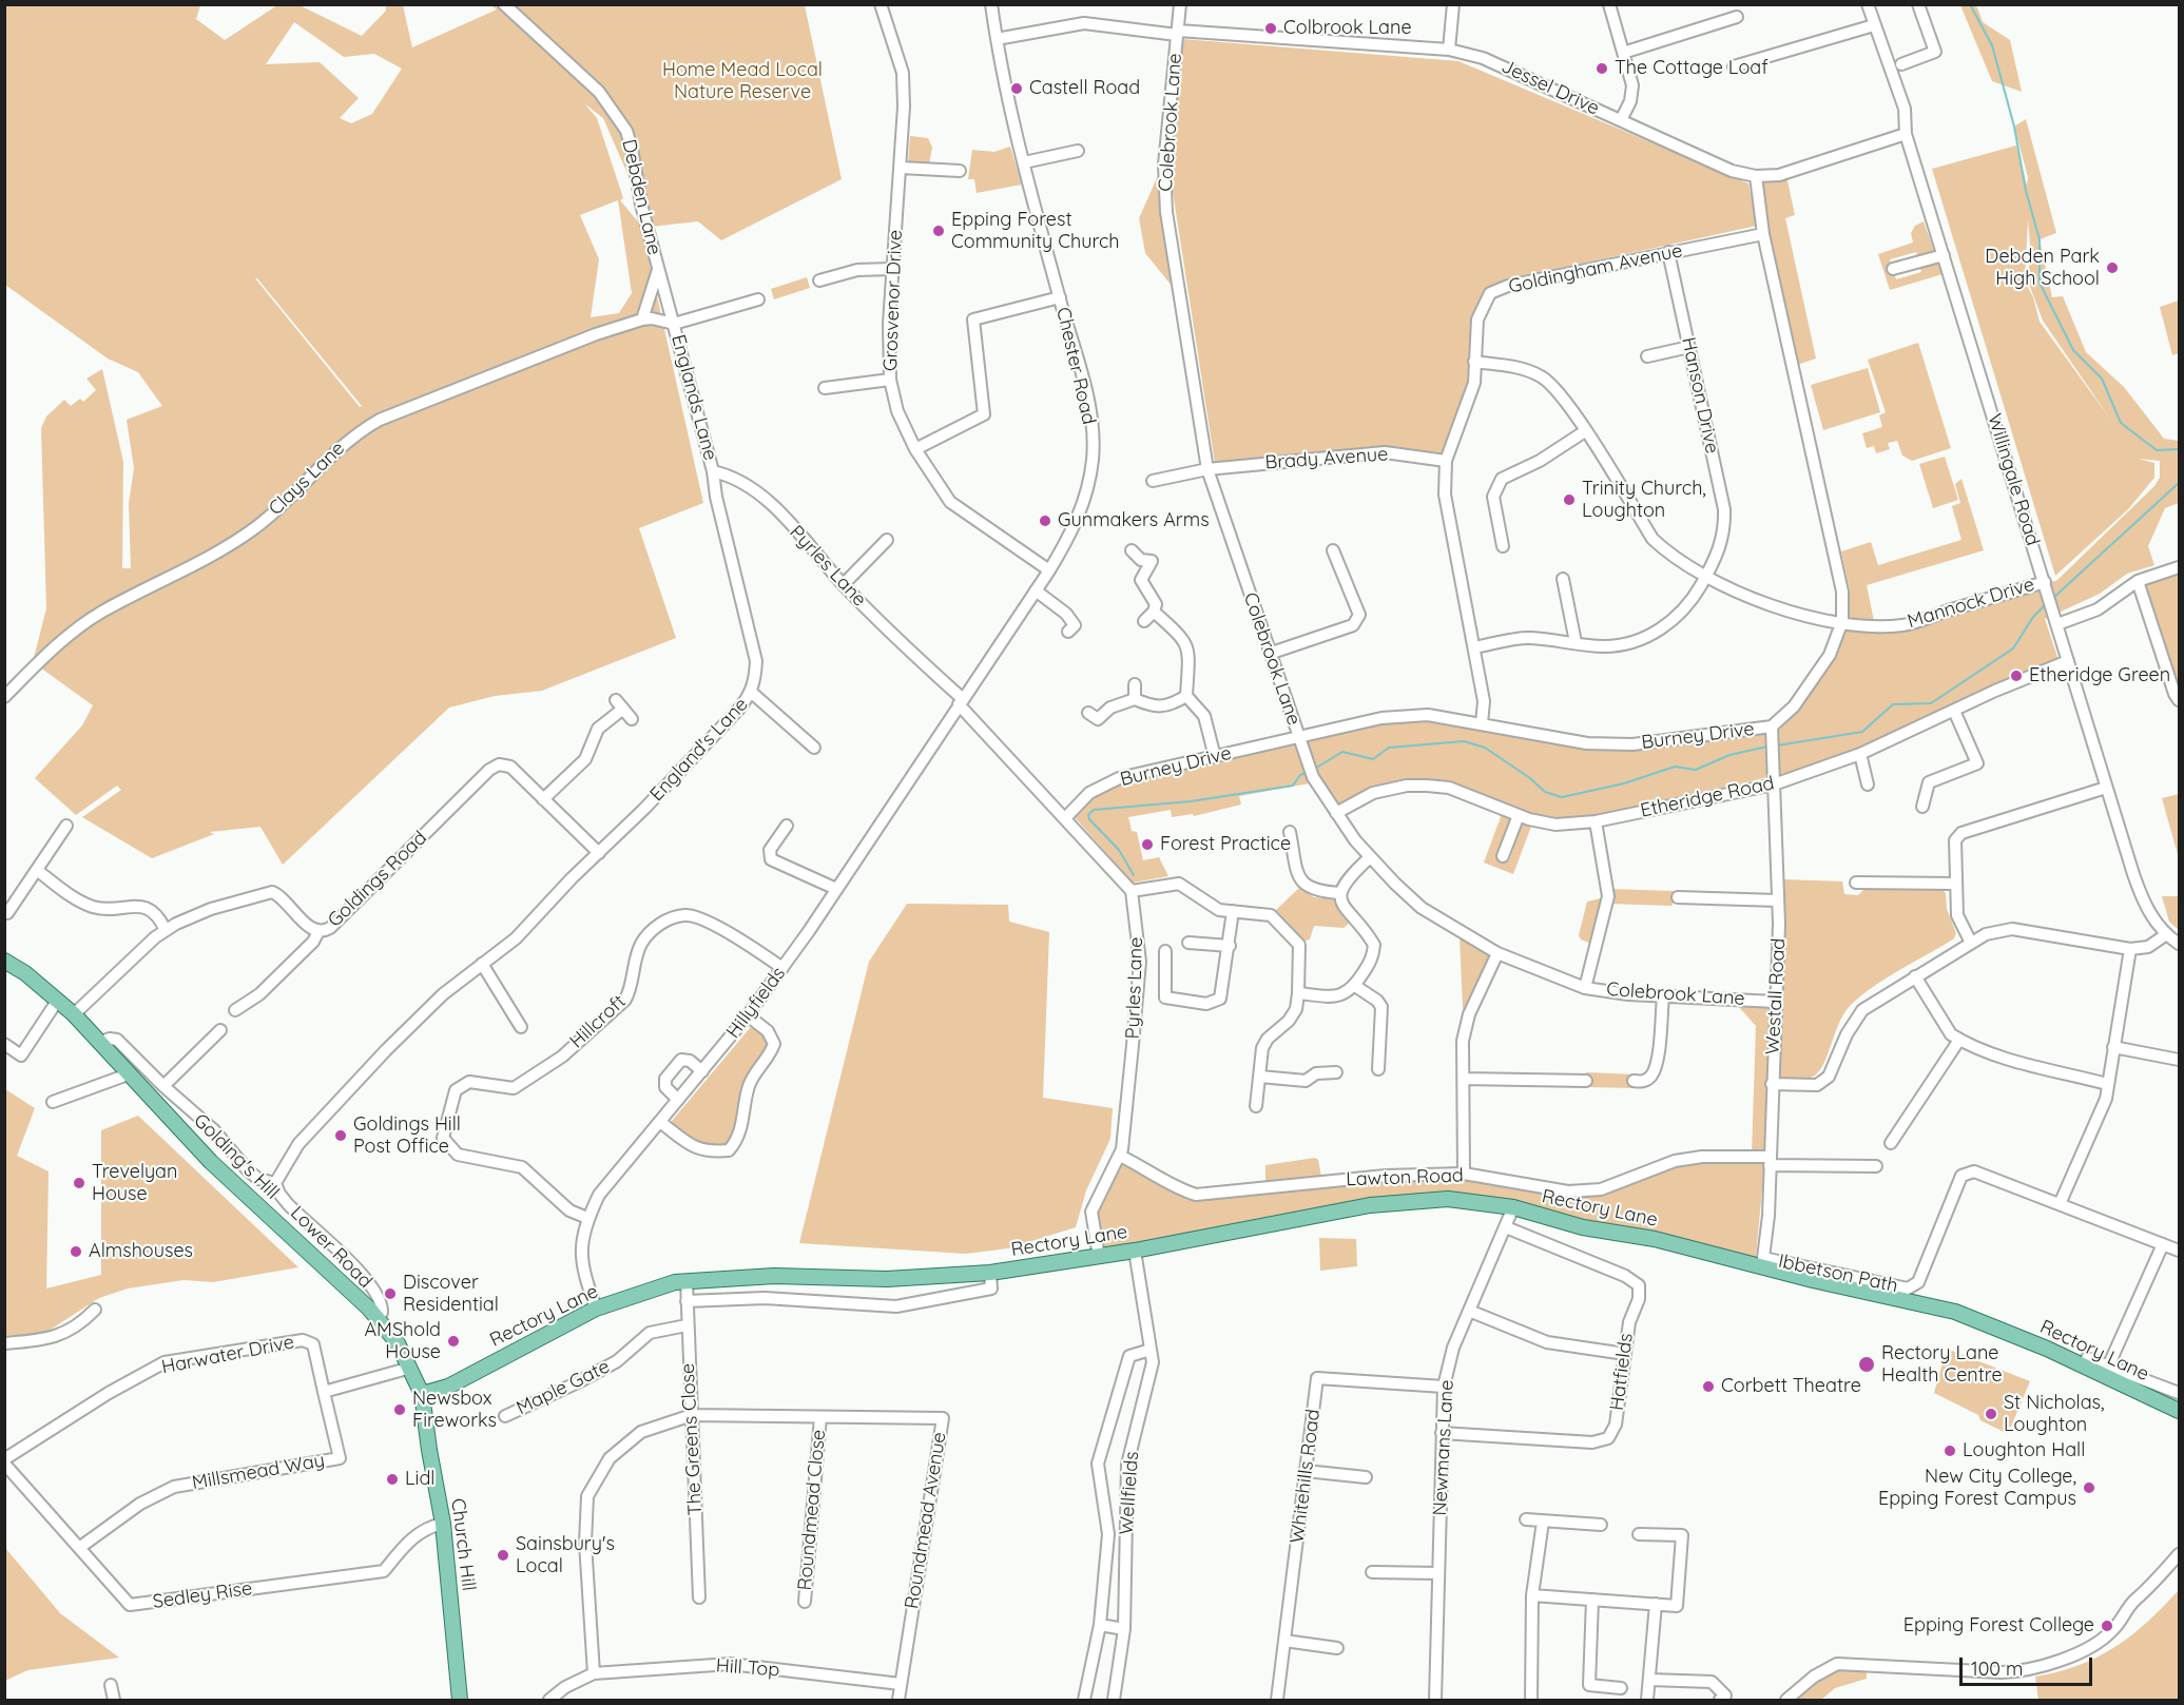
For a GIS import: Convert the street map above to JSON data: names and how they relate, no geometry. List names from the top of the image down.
{
  "streets": {
    "main road": ["Golding's Hill", "Rectory Lane", "Church Hill"],
    "street": [
      "Jessel Drive",
      "Colebrook Lane",
      "Debden Lane",
      "Goldingham Avenue",
      "Grosvenor Drive",
      "Chester Road",
      "Hanson Drive",
      "Englands Lane",
      "Brady Avenue",
      "Clays Lane",
      "Willingale Road",
      "Pyrles Lane",
      "Mannock Drive",
      "Burney Drive",
      "England's Lane",
      "Etheridge Road",
      "Goldings Road",
      "Westall Road",
      "Hillyfields",
      "Hillcroft",
      "Lawton Road",
      "Lower Road",
      "Ibbetson Path",
      "Harwater Drive",
      "Hatfields",
      "Maple Gate",
      "The Greens Close",
      "Newmans Lane",
      "Millsmead Way",
      "Whitehills Road",
      "Wellfields",
      "Roundmead Close",
      "Roundmead Avenue",
      "Sedley Rise",
      "Hill Top"
    ]
  },
  "crossings": [
    ["Jessel Drive", "Colebrook Lane"],
    ["Jessel Drive", "Willingale Road"],
    ["Jessel Drive", "Burney Drive"],
    ["Colebrook Lane", "Brady Avenue"],
    ["Colebrook Lane", "Burney Drive"],
    ["Colebrook Lane", "Etheridge Road"],
    ["Colebrook Lane", "Westall Road"],
    ["Debden Lane", "Englands Lane"],
    ["Debden Lane", "Clays Lane"],
    ["Goldingham Avenue", "Hanson Drive"],
    ["Goldingham Avenue", "Brady Avenue"],
    ["Goldingham Avenue", "Mannock Drive"],
    ["Goldingham Avenue", "Burney Drive"],
    ["Grosvenor Drive", "Chester Road"],
    ["Chester Road", "Pyrles Lane"],
    ["Chester Road", "Hillyfields"],
    ["Hanson Drive", "Mannock Drive"],
    ["Englands Lane", "Clays Lane"],
    ["Englands Lane", "Pyrles Lane"],
    ["Englands Lane", "England's Lane"],
    ["Willingale Road", "Mannock Drive"],
    ["Willingale Road", "Etheridge Road"],
    ["Pyrles Lane", "Burney Drive"],
    ["Pyrles Lane", "England's Lane"],
    ["Pyrles Lane", "Hillyfields"],
    ["Pyrles Lane", "Lawton Road"],
    ["Pyrles Lane", "Rectory Lane"],
    ["Mannock Drive", "Burney Drive"],
    ["Burney Drive", "Westall Road"],
    ["England's Lane", "Goldings Road"],
    ["England's Lane", "Lower Road"],
    ["Etheridge Road", "Westall Road"],
    ["Goldings Road", "Golding's Hill"],
    ["Westall Road", "Lawton Road"],
    ["Westall Road", "Rectory Lane"],
    ["Westall Road", "Ibbetson Path"],
    ["Hillyfields", "Hillcroft"],
    ["Hillyfields", "Rectory Lane"],
    ["Golding's Hill", "Rectory Lane"],
    ["Golding's Hill", "Lower Road"],
    ["Golding's Hill", "Church Hill"],
    ["Rectory Lane", "Ibbetson Path"],
    ["Rectory Lane", "The Greens Close"],
    ["Rectory Lane", "Newmans Lane"],
    ["Rectory Lane", "Wellfields"],
    ["Rectory Lane", "Church Hill"],
    ["Harwater Drive", "Millsmead Way"],
    ["Harwater Drive", "Sedley Rise"],
    ["Hatfields", "Newmans Lane"],
    ["Maple Gate", "The Greens Close"],
    ["The Greens Close", "Roundmead Avenue"],
    ["Newmans Lane", "Whitehills Road"],
    ["Millsmead Way", "Sedley Rise"],
    ["Roundmead Close", "Roundmead Avenue"],
    ["Roundmead Avenue", "Hill Top"],
    ["Church Hill", "Sedley Rise"]
  ],
  "parks": ["Home Mead Local Nature Reserve"],
  "places": [
    "Colbrook Lane",
    "The Cottage Loaf",
    "Castell Road",
    "Epping Forest Community Church",
    "Debden Park High School",
    "Trinity Church, Loughton",
    "Gunmakers Arms",
    "Etheridge Green",
    "Forest Practice",
    "Goldings Hill Post Office",
    "Trevelyan House",
    "Almshouses",
    "Discover Residential",
    "AMShold House",
    "Rectory Lane Health Centre",
    "Corbett Theatre",
    "Newsbox Fireworks",
    "St Nicholas, Loughton",
    "Loughton Hall",
    "Lidl",
    "New City College, Epping Forest Campus",
    "Sainsbury's Local",
    "Epping Forest College"
  ],
  "scale_bar": "100 m"
}
